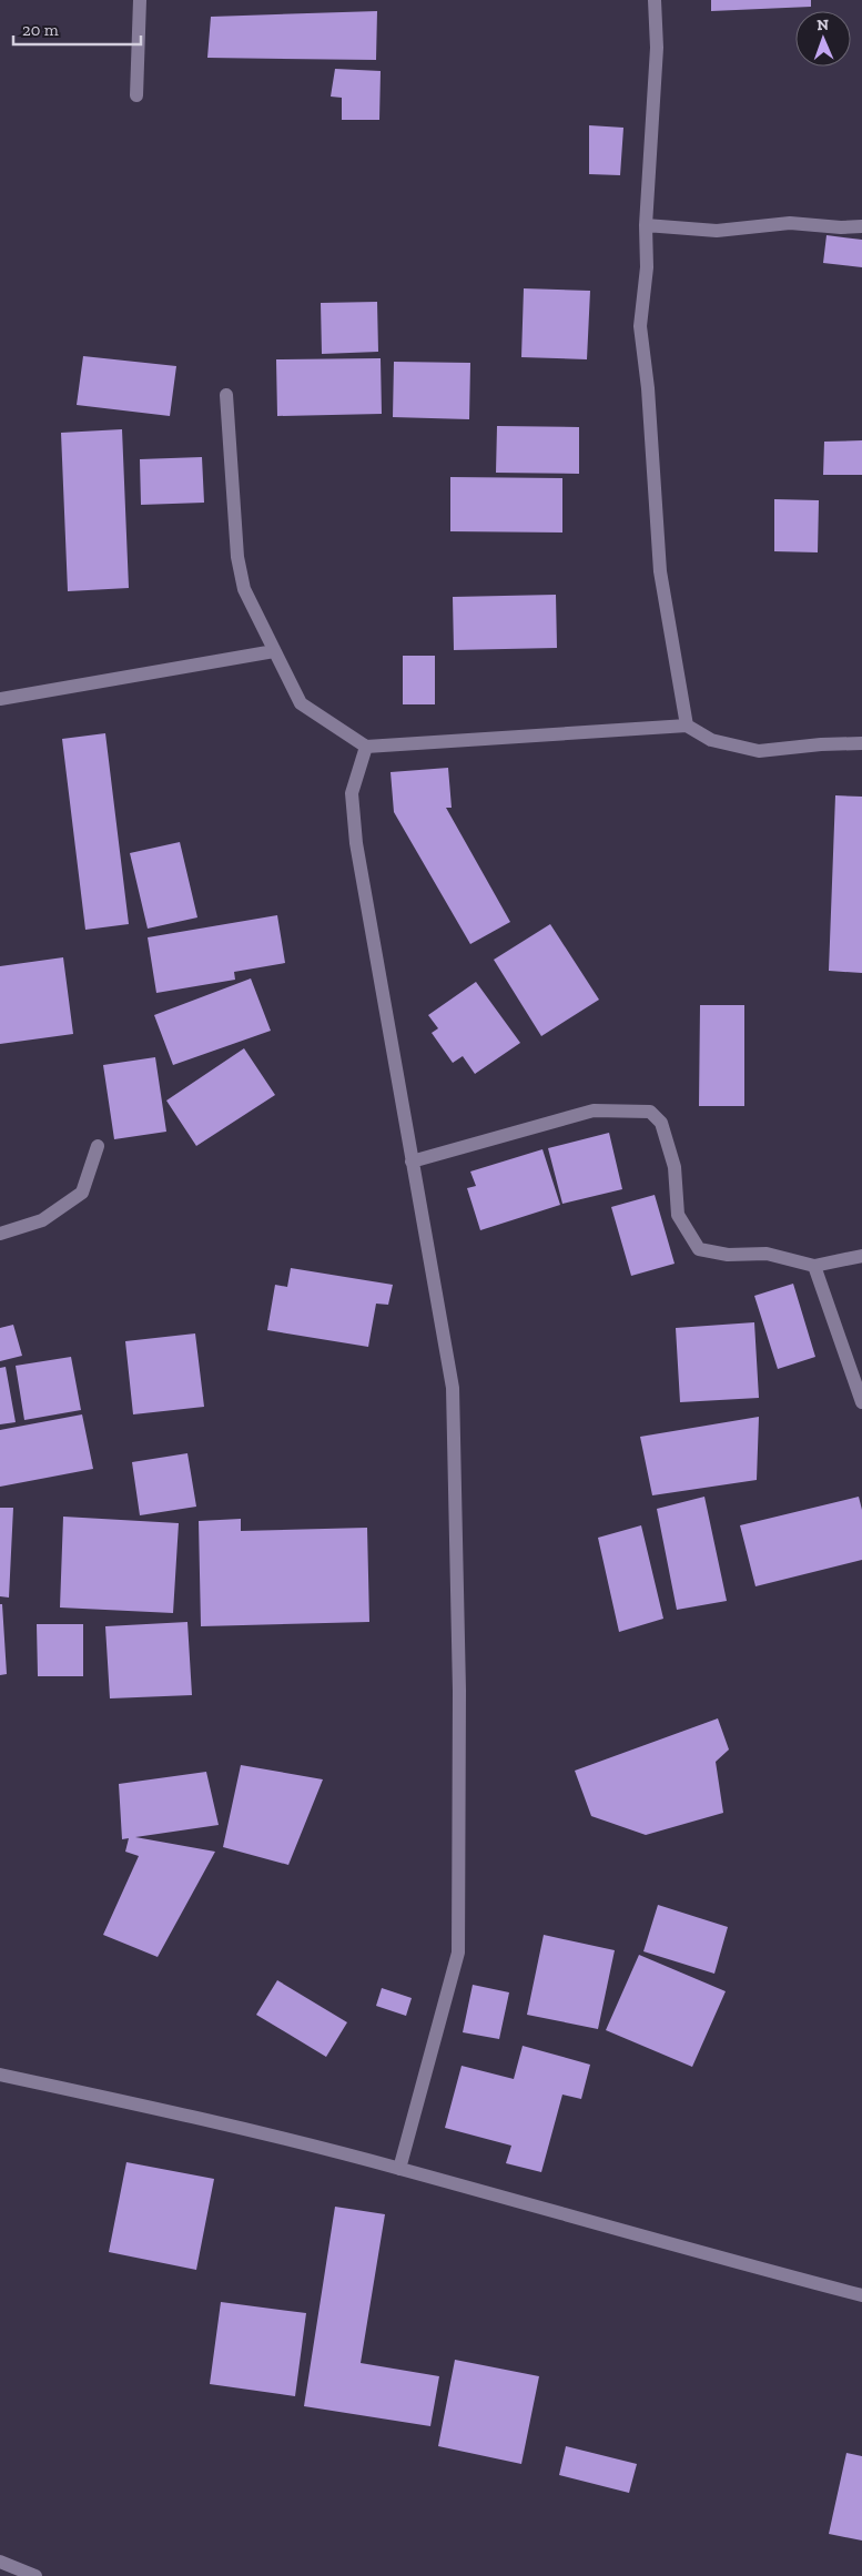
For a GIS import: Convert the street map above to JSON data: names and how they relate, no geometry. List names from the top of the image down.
{
  "scale_bar": "20 m",
  "north": "top"
}
